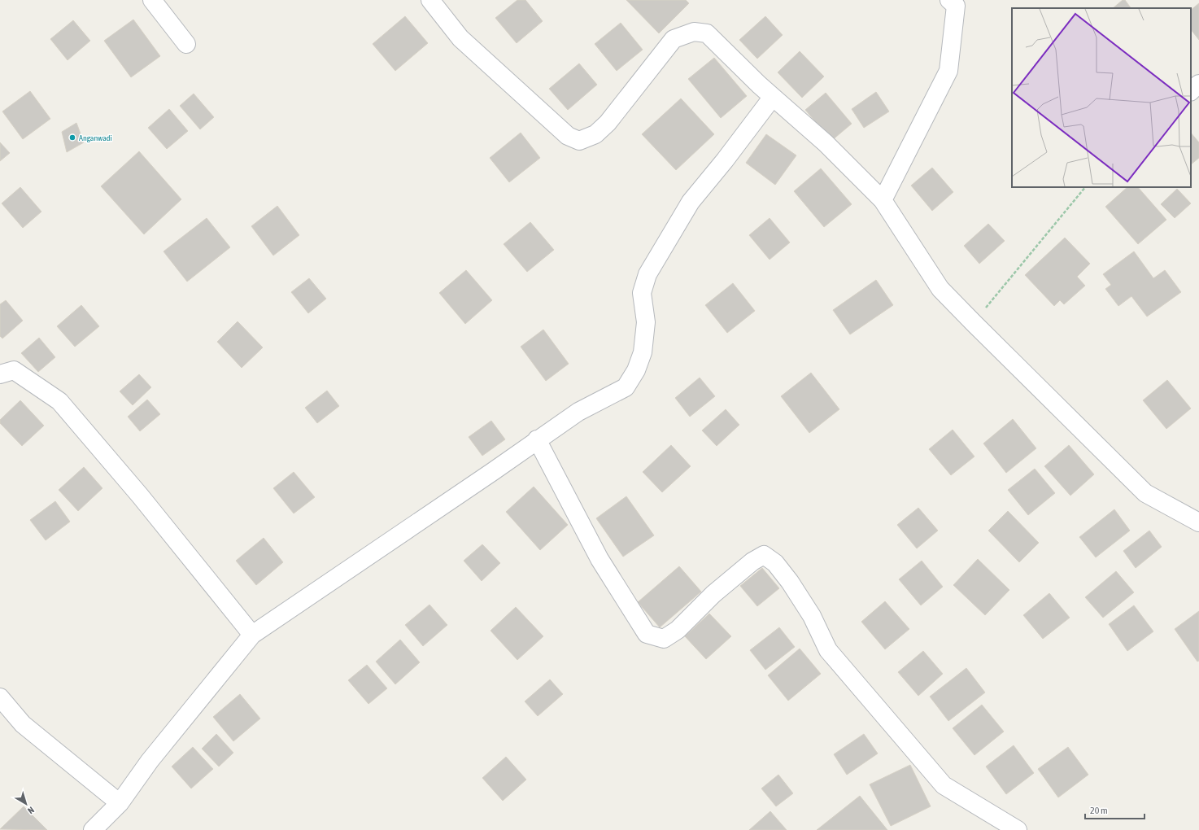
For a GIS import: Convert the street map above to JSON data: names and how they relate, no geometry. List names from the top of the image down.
{
  "places": ["Anganwadi"],
  "scale_bar": "20 m",
  "north": "bottom right"
}
